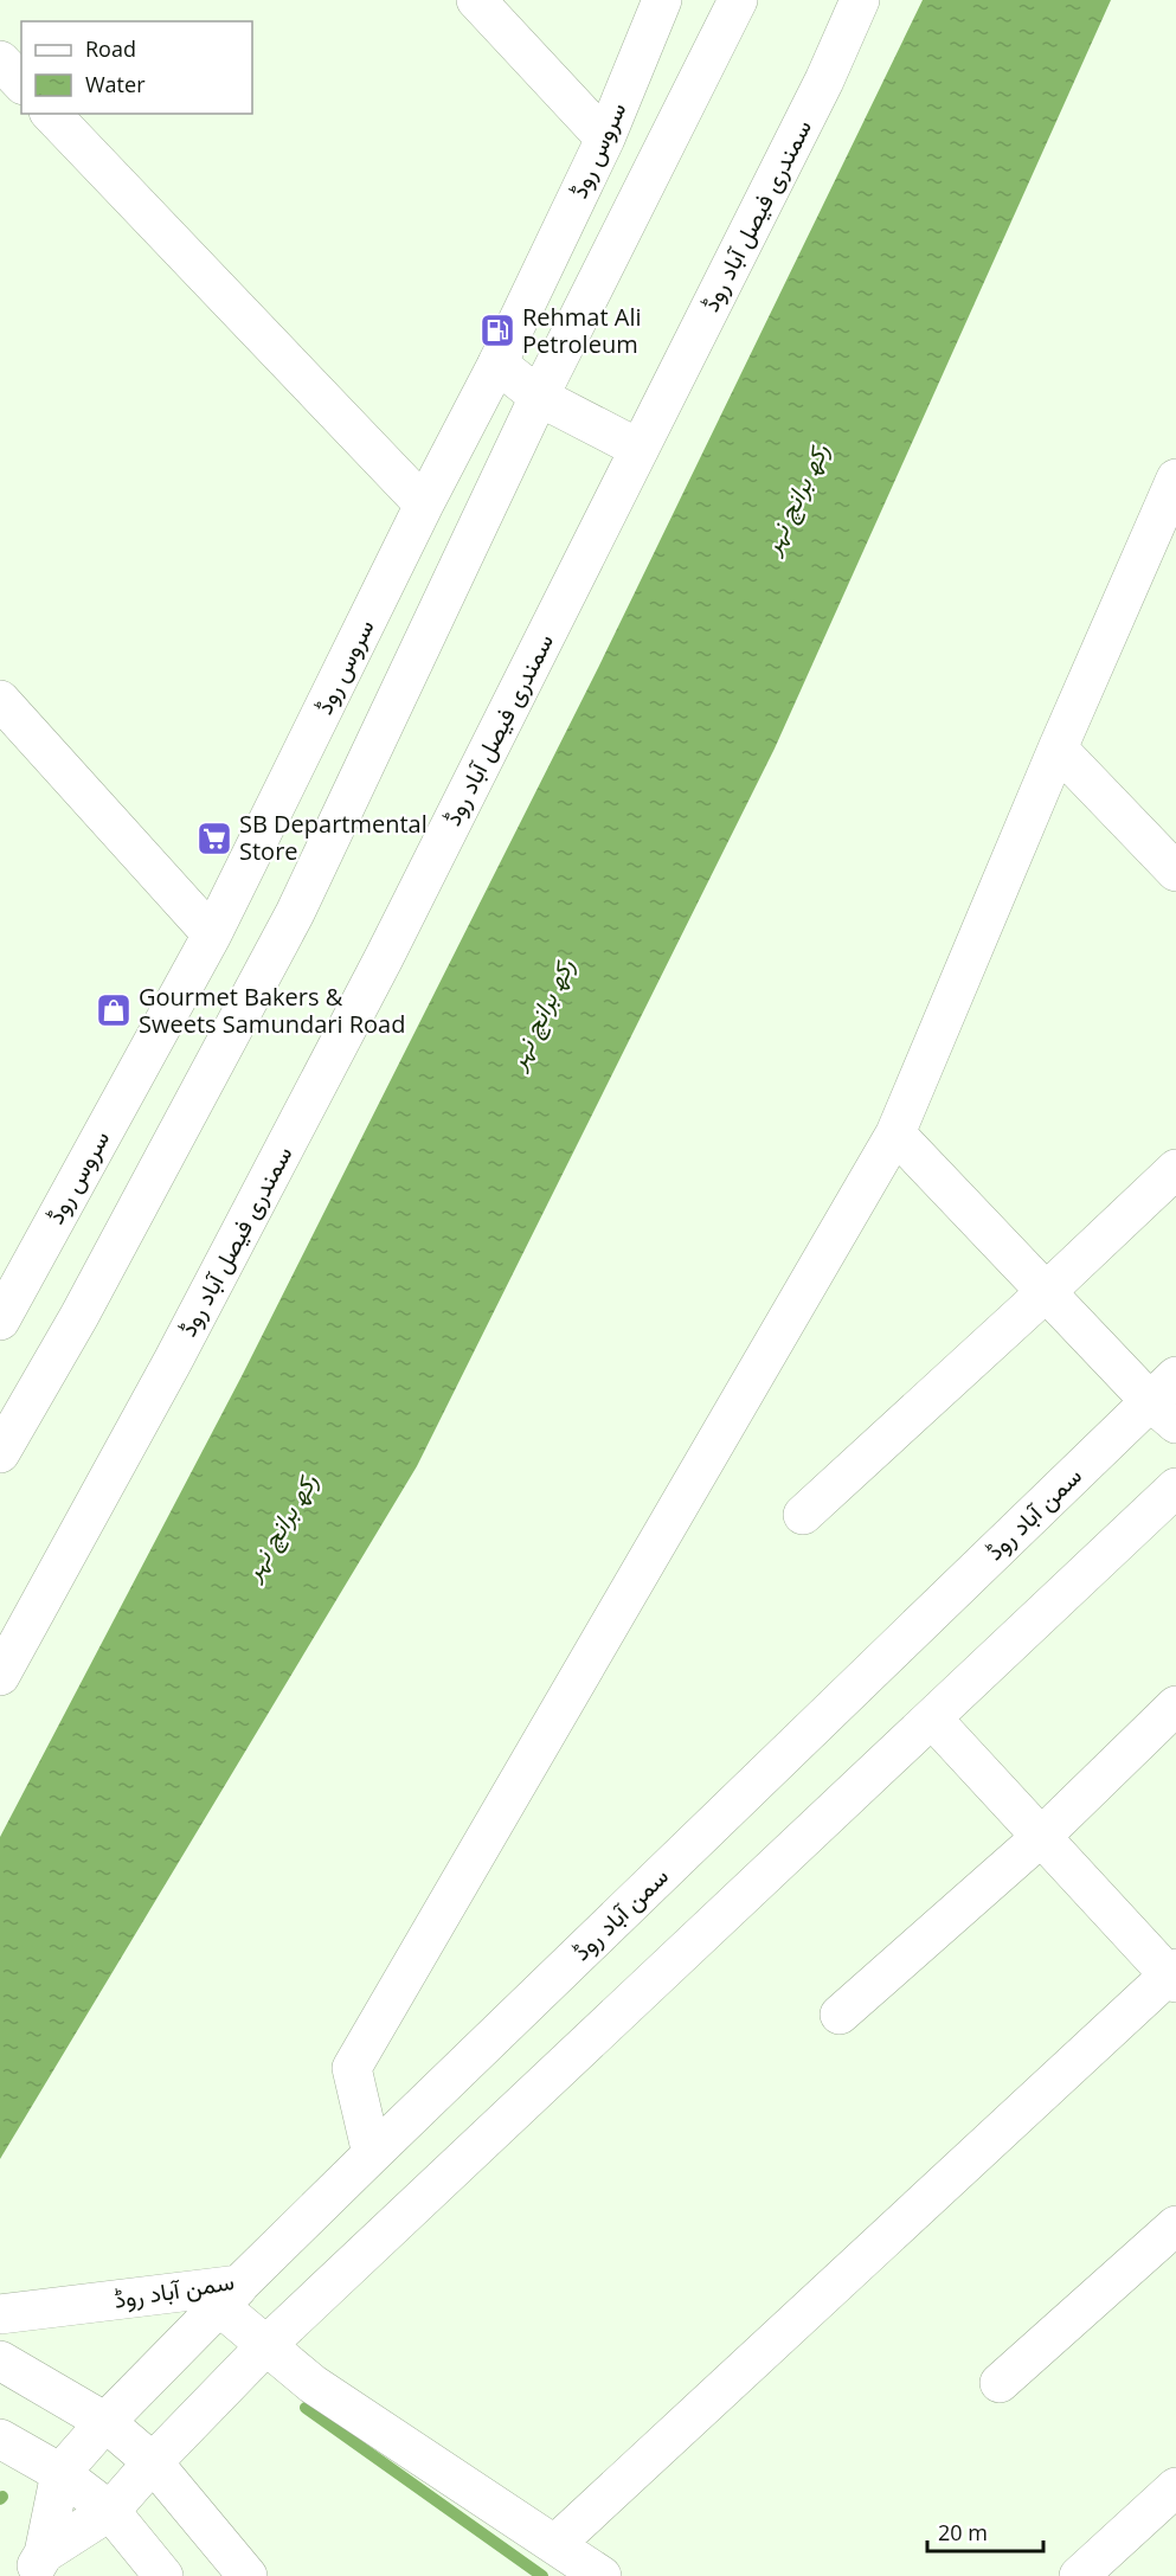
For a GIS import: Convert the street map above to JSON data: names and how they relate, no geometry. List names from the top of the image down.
{
  "streets": {
    "street": ["سروس روڈ", "سمندری فیصل آباد روڈ", "سمن آباد روڈ"]
  },
  "water": ["رکھ برانچ نہر"],
  "places": {
    "fuel station": ["Rehmat Ali Petroleum"],
    "supermarket": ["SB Departmental Store"],
    "shop": ["Gourmet Bakers & Sweets Samundari Road"]
  },
  "legend": ["Road", "Water"],
  "scale_bar": "20 m"
}
